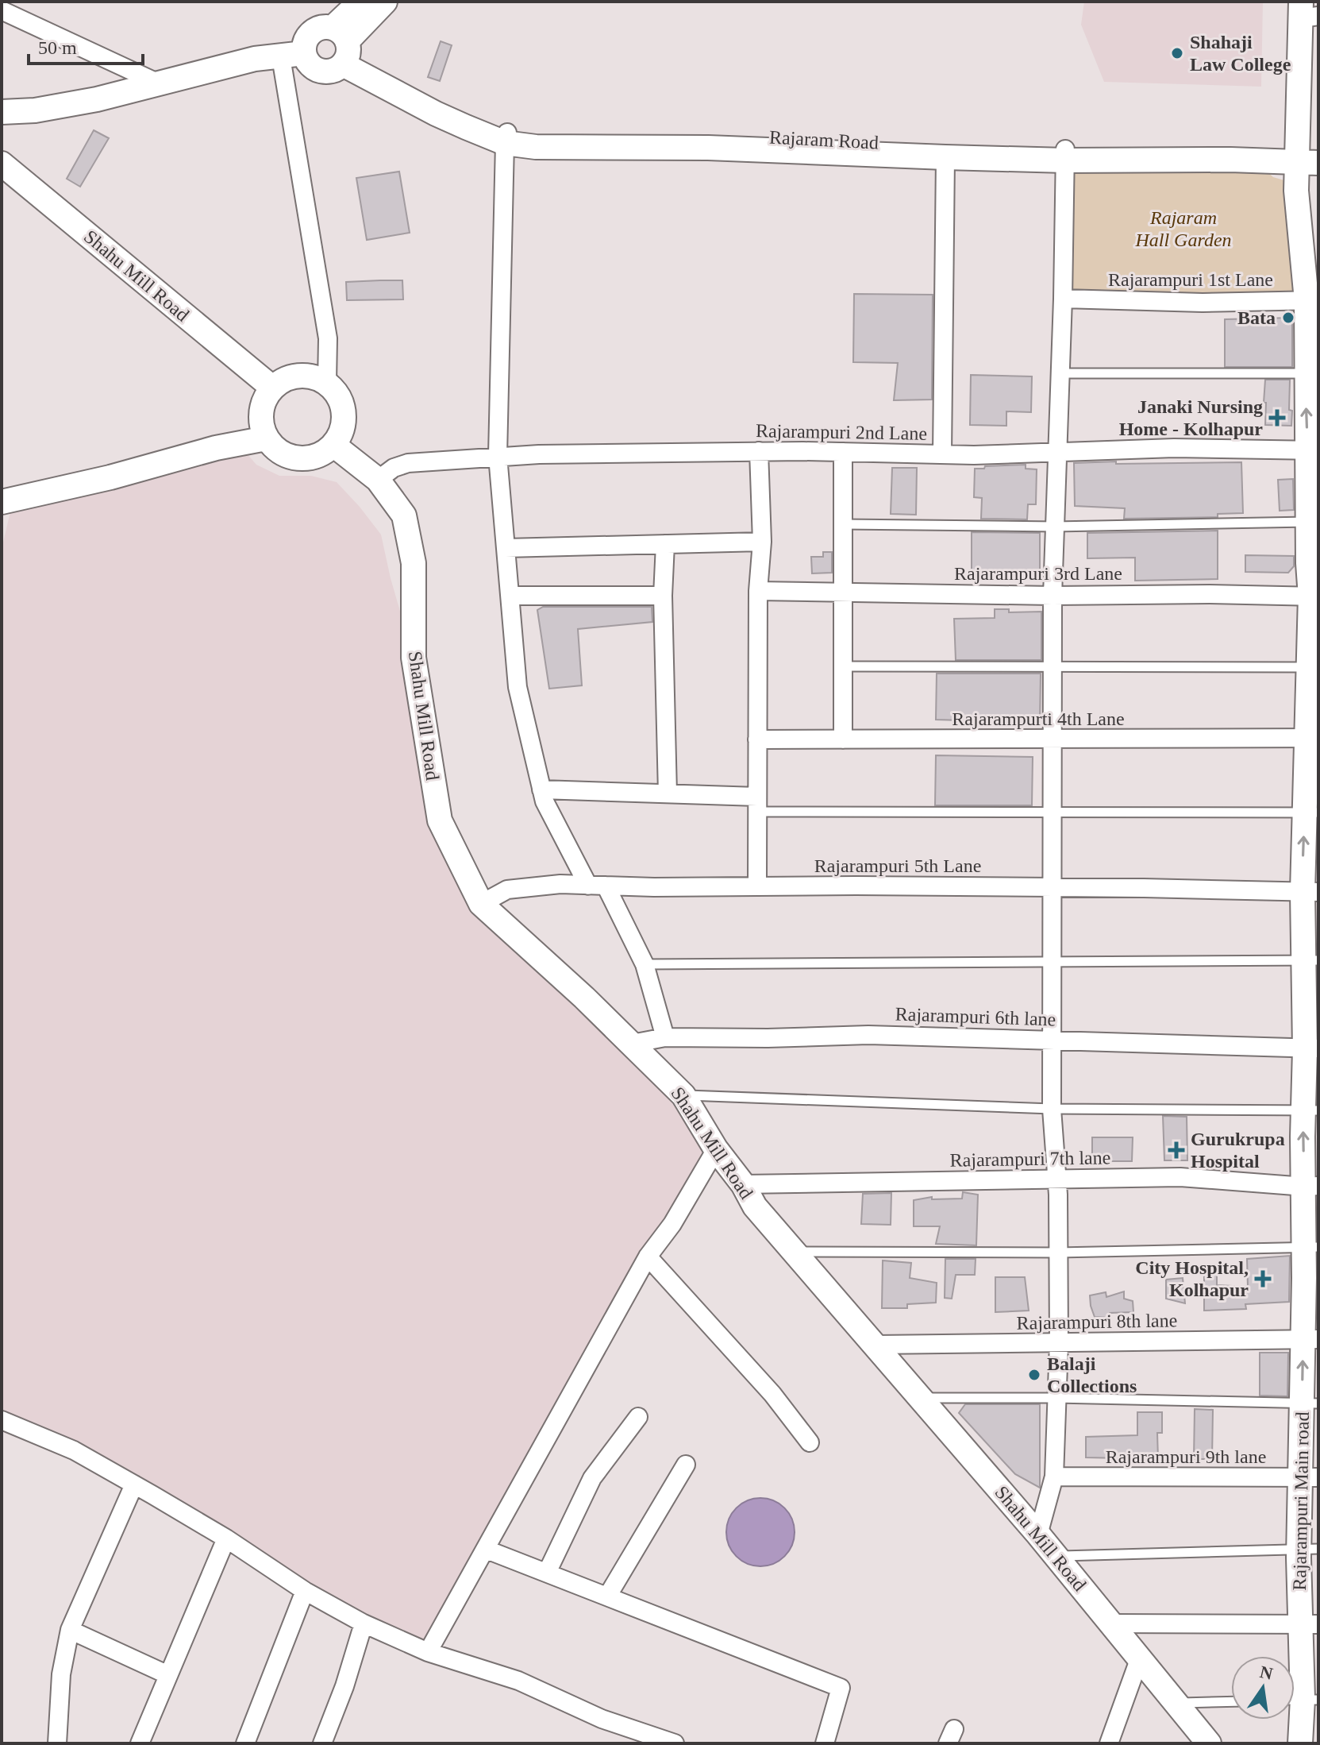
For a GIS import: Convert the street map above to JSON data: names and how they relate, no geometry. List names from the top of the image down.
{
  "streets": {
    "main road": ["Rajaram Road", "Shahu Mill Road", "Rajarampuri Main road"],
    "street": [
      "Rajarampuri 1st Lane",
      "Rajarampuri 2nd Lane",
      "Rajarampuri 3rd Lane",
      "Rajarampurti 4th Lane",
      "Rajarampuri 5th Lane",
      "Rajarampuri 6th lane",
      "Rajarampuri 7th lane",
      "Rajarampuri 8th lane",
      "Rajarampuri 9th lane"
    ]
  },
  "crossings": [
    ["Shahu Mill Road", "Rajarampuri 2nd Lane"],
    ["Shahu Mill Road", "Rajarampuri 5th Lane"],
    ["Shahu Mill Road", "Rajarampuri 6th lane"],
    ["Shahu Mill Road", "Rajarampuri 7th lane"],
    ["Shahu Mill Road", "Rajarampuri 8th lane"],
    ["Rajarampuri 1st Lane", "Rajarampuri Main road"],
    ["Rajarampuri 2nd Lane", "Rajarampuri Main road"],
    ["Rajarampuri 3rd Lane", "Rajarampuri Main road"],
    ["Rajarampurti 4th Lane", "Rajarampuri Main road"],
    ["Rajarampuri 5th Lane", "Rajarampuri Main road"],
    ["Rajarampuri 6th lane", "Rajarampuri Main road"],
    ["Rajarampuri 7th lane", "Rajarampuri Main road"],
    ["Rajarampuri 8th lane", "Rajarampuri Main road"],
    ["Rajarampuri 9th lane", "Rajarampuri Main road"]
  ],
  "parks": ["Rajaram Hall Garden"],
  "places": {
    "other": ["Shahaji Law College", "Bata", "Balaji Collections"],
    "health": ["Janaki Nursing Home - Kolhapur", "Gurukrupa Hospital", "City Hospital, Kolhapur"]
  },
  "scale_bar": "50 m",
  "north": "top"
}
